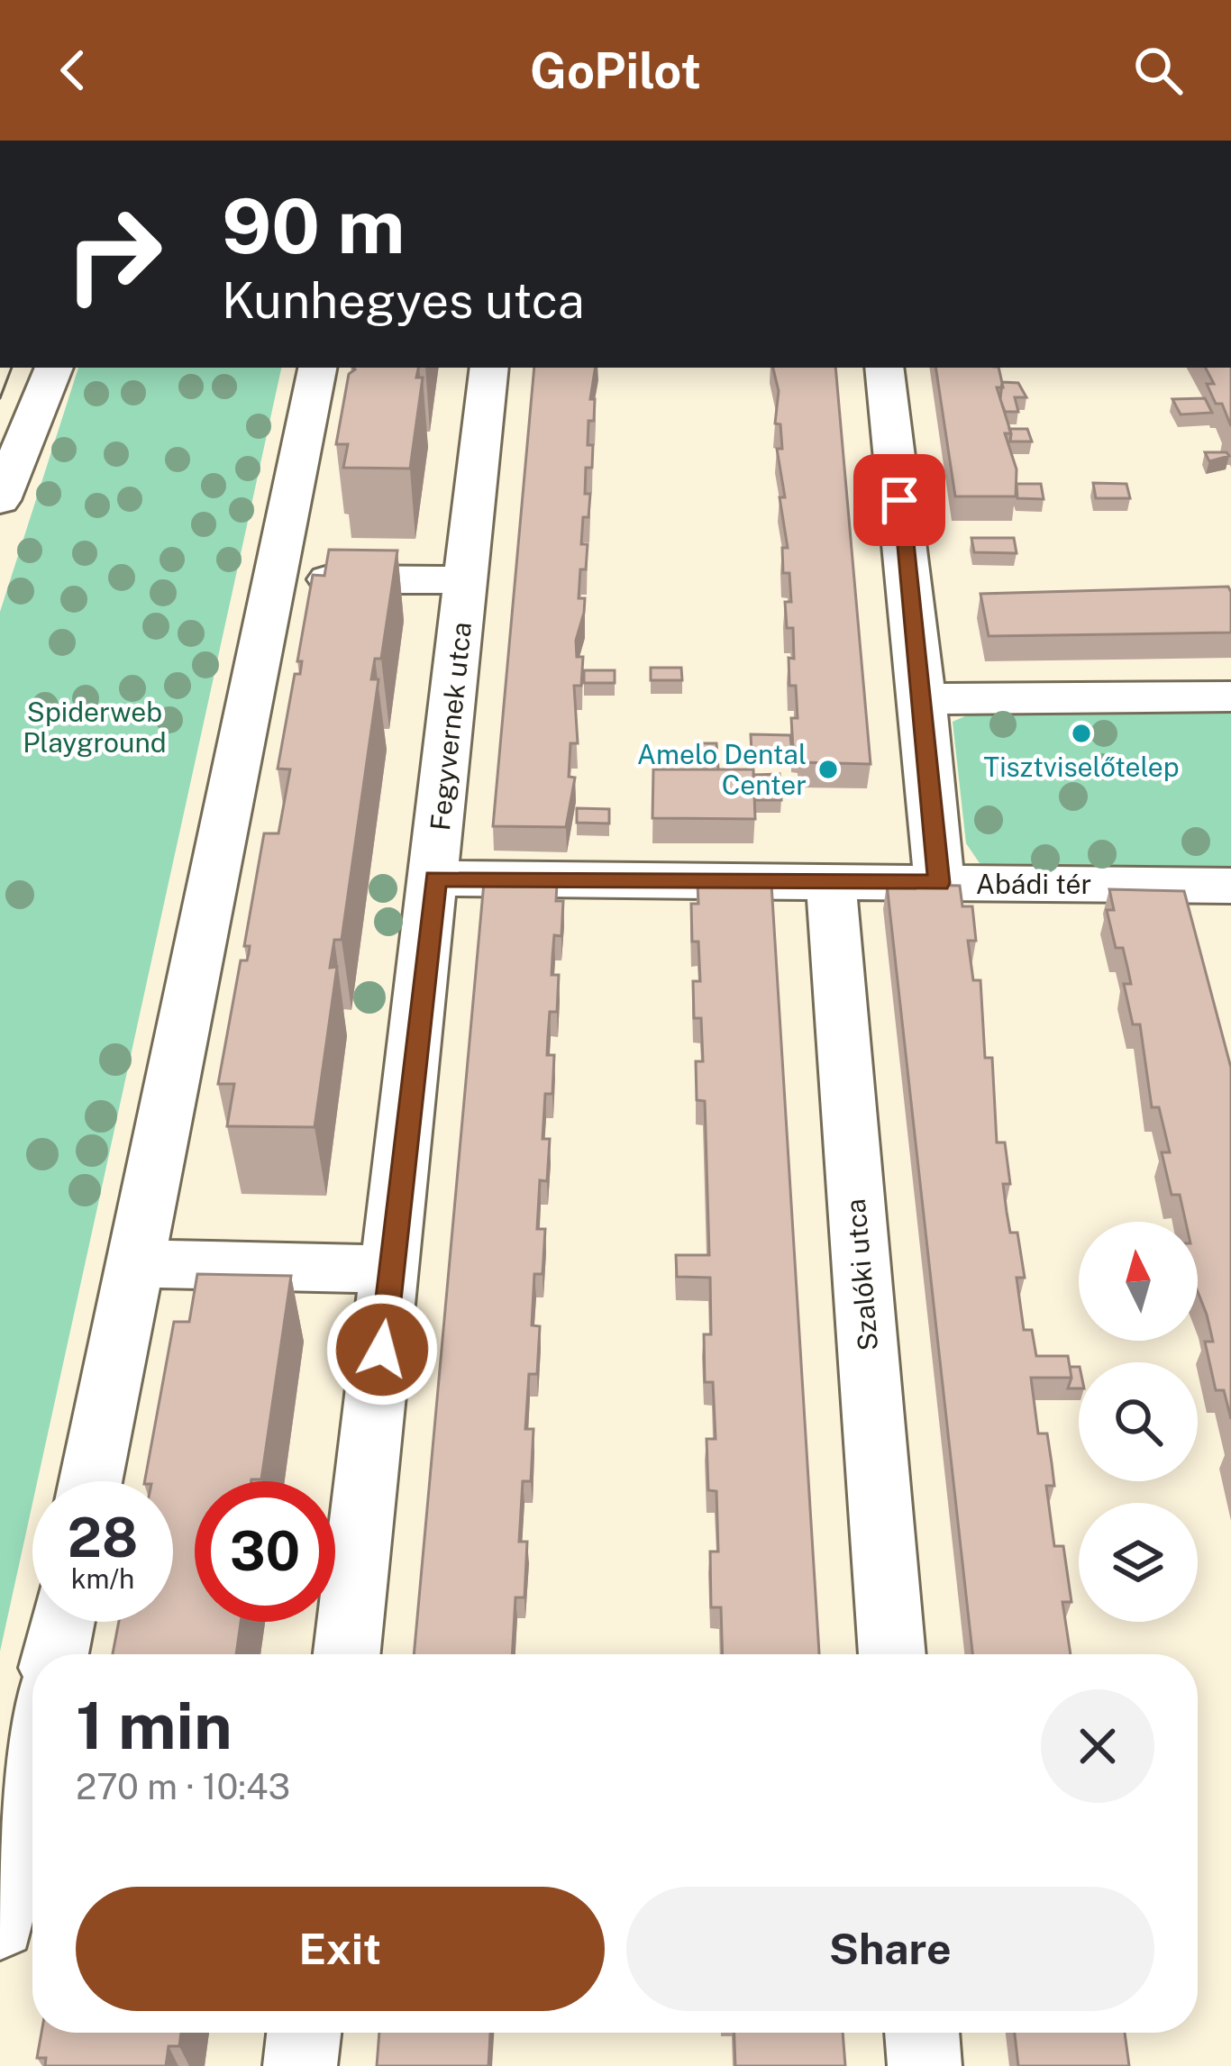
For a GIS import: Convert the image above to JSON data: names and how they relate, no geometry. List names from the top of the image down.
{
  "streets": {
    "street": ["Fegyvernek utca", "Abádi tér", "Szalóki utca"]
  },
  "parks": ["Spiderweb Playground"],
  "places": ["Tisztviselőtelep", "Amelo Dental Center"],
  "north": "top",
  "page": {
    "header": "GoPilot",
    "turn": ["90 m", "Kunhegyes utca"],
    "speed": "28 km/h",
    "limit": "30",
    "heading": ["1 min", "270 m · 10:43"],
    "buttons": ["Exit", "Share"]
  }
}
